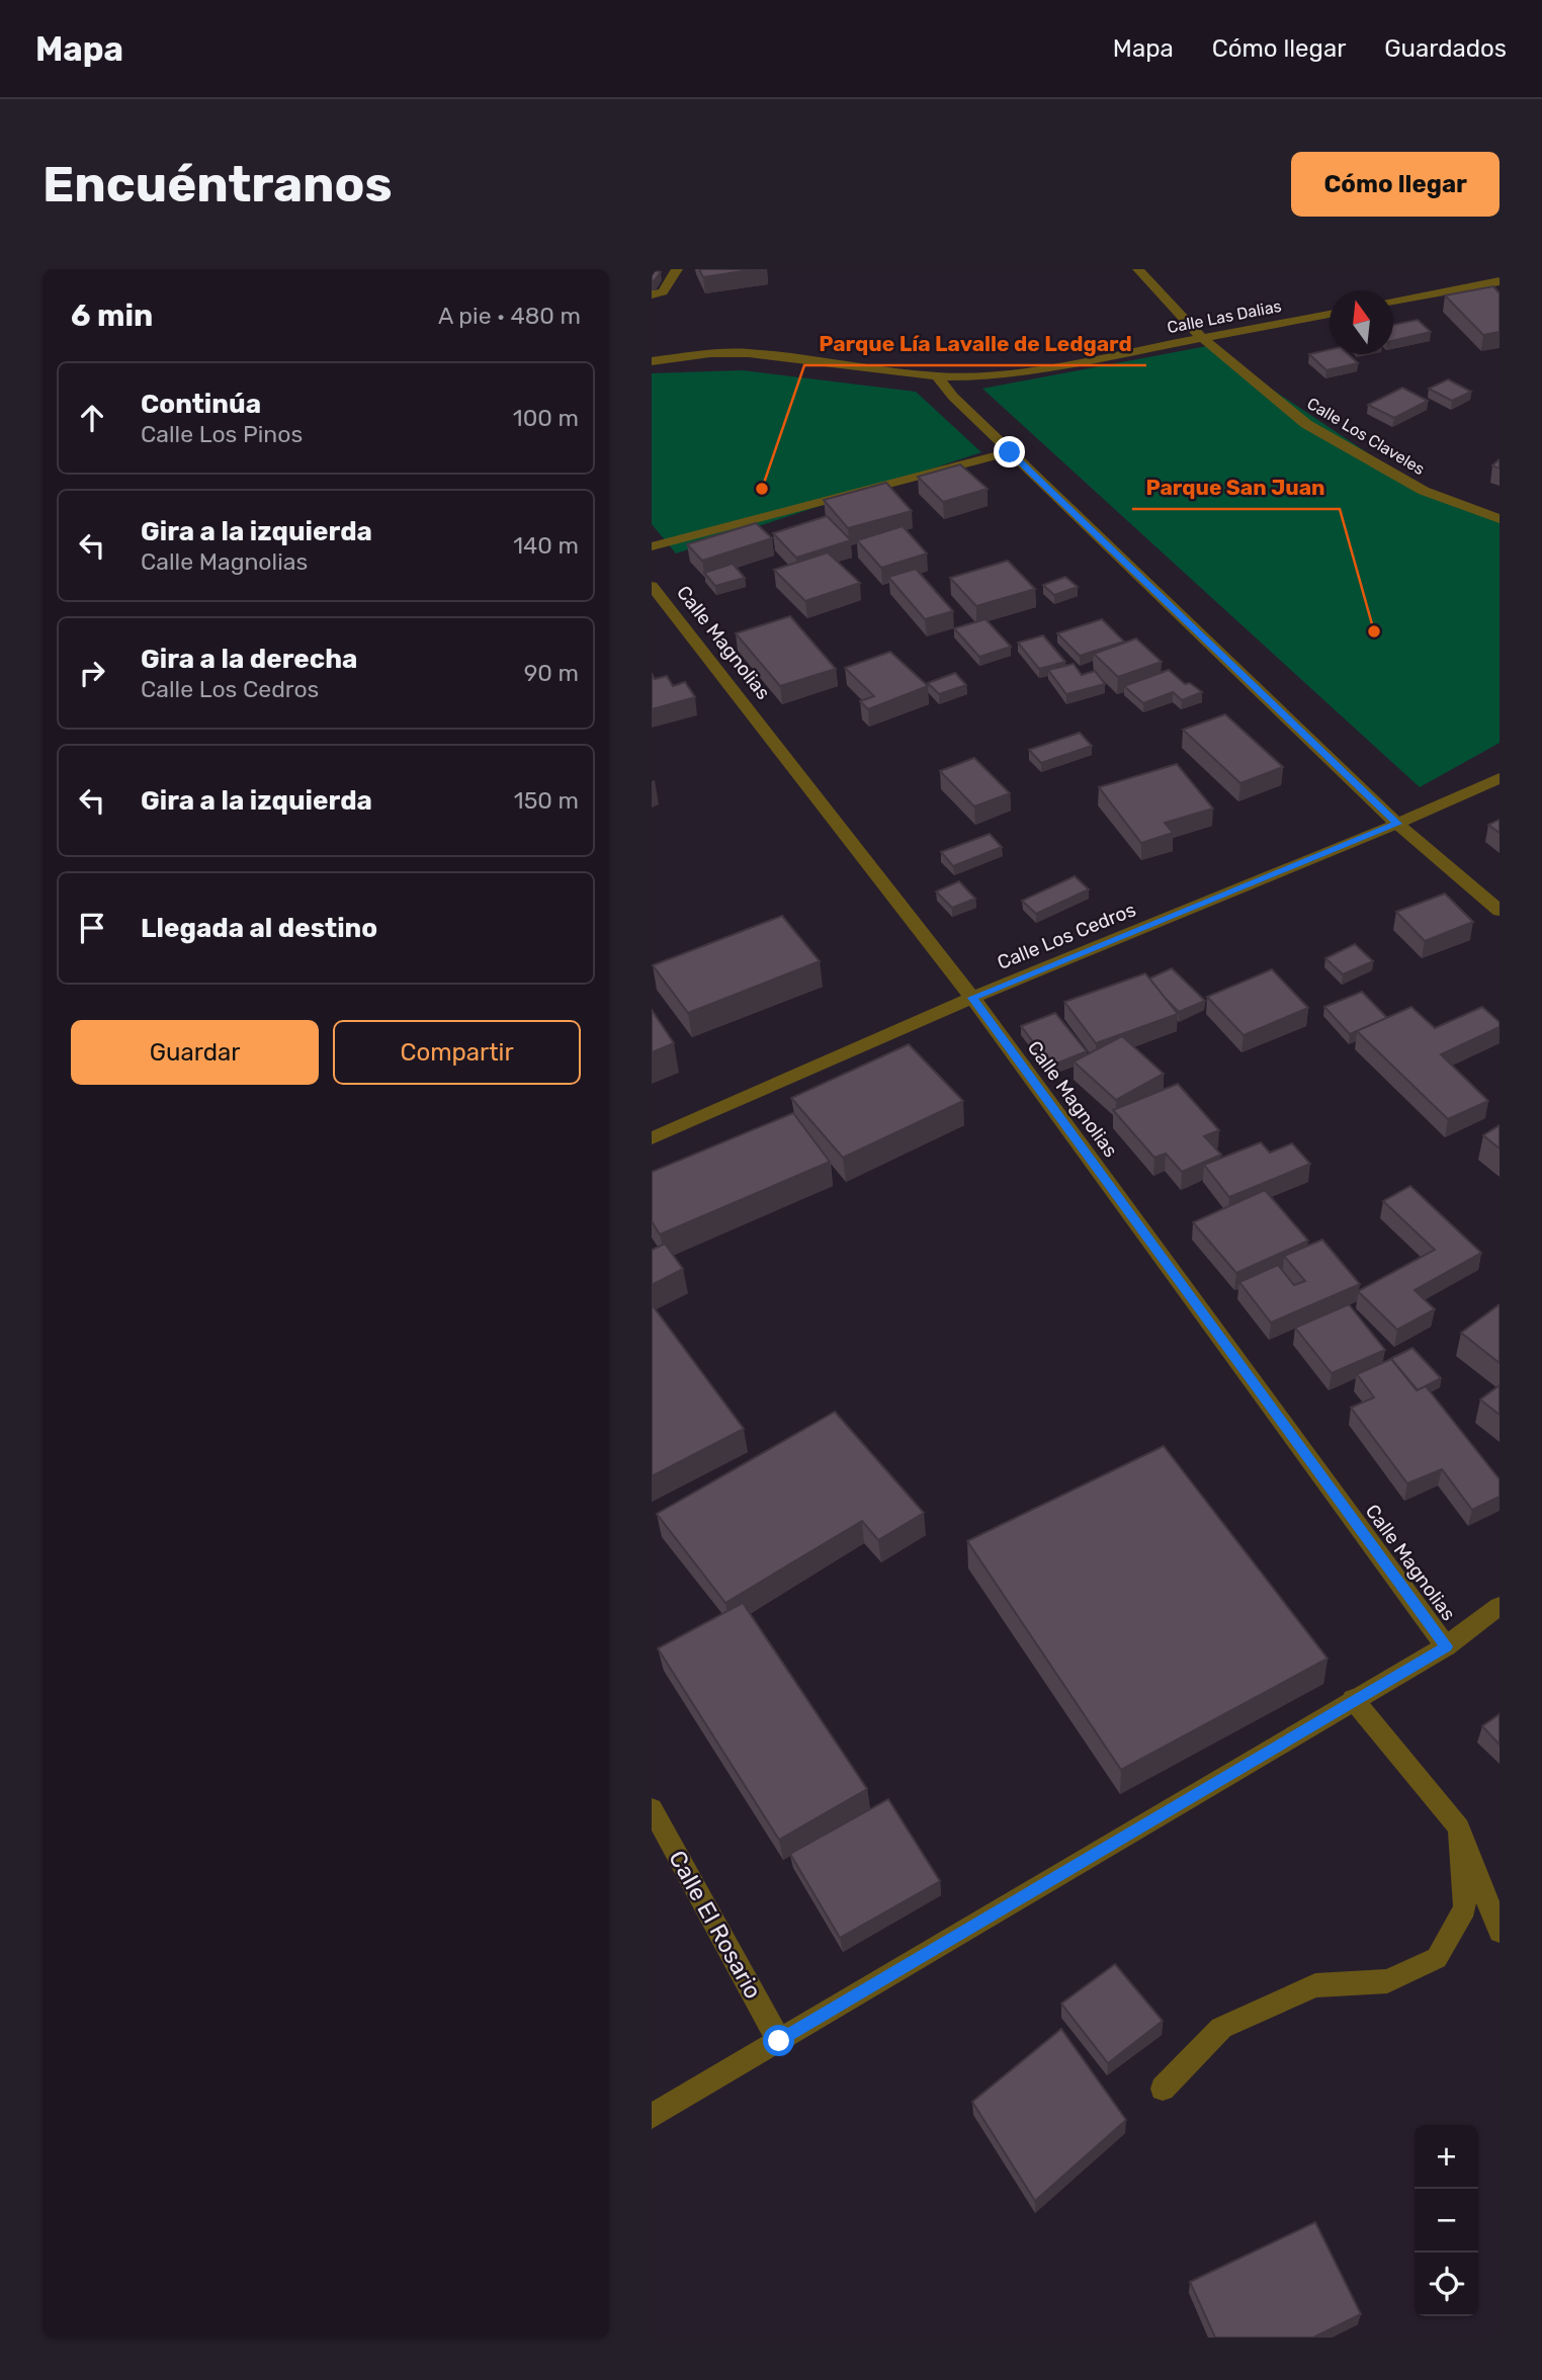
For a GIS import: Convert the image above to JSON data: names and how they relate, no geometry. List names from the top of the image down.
{
  "streets": {
    "street": [
      "Calle Las Dalias",
      "Calle Los Claveles",
      "Calle Magnolias",
      "Calle Los Cedros",
      "Calle El Rosario"
    ]
  },
  "crossings": [
    ["Calle Las Dalias", "Calle Los Claveles"],
    ["Calle Magnolias", "Calle Los Cedros"]
  ],
  "places": ["Parque Lía Lavalle de Ledgard", "Parque San Juan"],
  "north": "top",
  "page": {
    "header": "Mapa",
    "nav": ["Mapa", "Cómo llegar", "Guardados"],
    "buttons": [
      "Cómo llegar",
      ["Guardar", "Compartir"]
    ],
    "title": "Encuéntranos",
    "heading": ["6 min", "A pie · 480 m"],
    "list": [
      ["Continúa", "Calle Los Pinos", "100 m"],
      ["Gira a la izquierda", "Calle Magnolias", "140 m"],
      ["Gira a la derecha", "Calle Los Cedros", "90 m"],
      ["Gira a la izquierda", "150 m"],
      "Llegada al destino"
    ],
    "map_buttons": ["+", "−"]
  }
}
